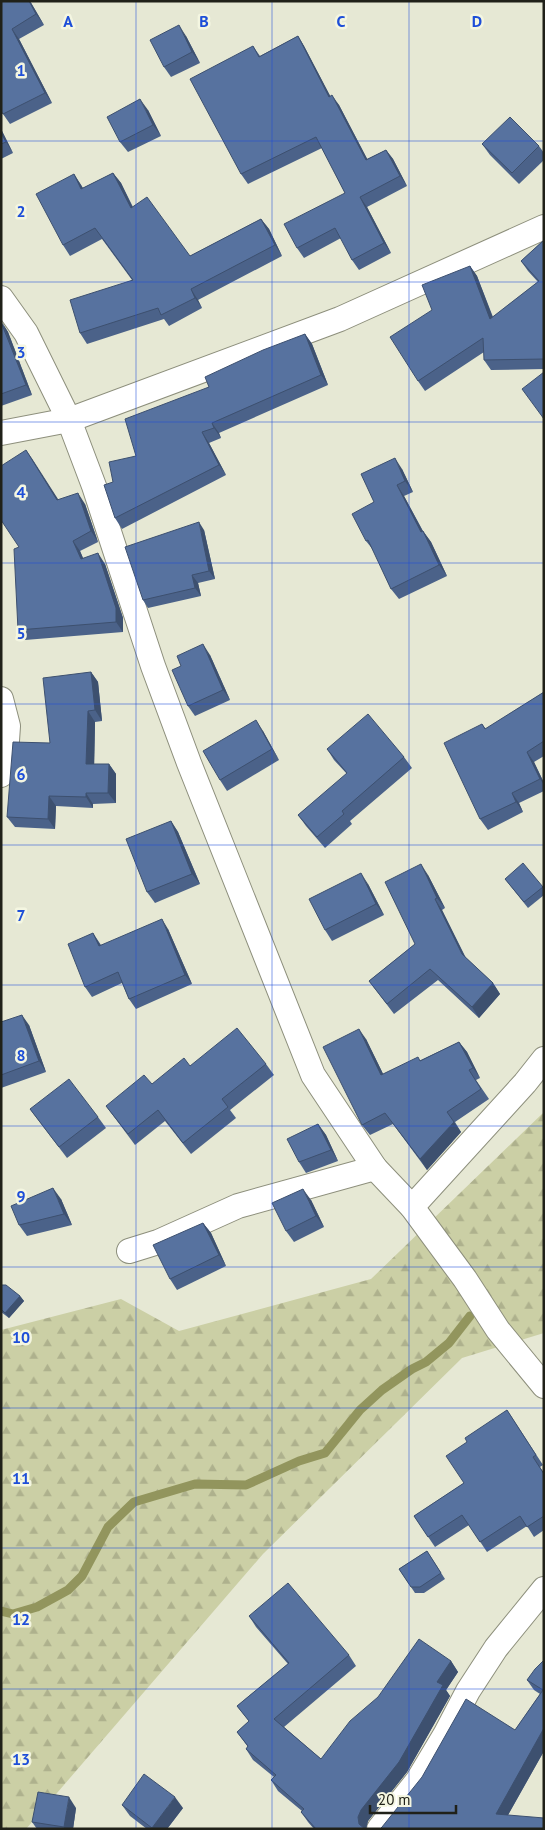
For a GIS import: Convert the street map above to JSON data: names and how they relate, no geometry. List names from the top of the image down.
{
  "scale_bar": "20 m",
  "grid": {
    "columns": [
      "A",
      "B",
      "C",
      "D"
    ],
    "rows": [
      "1",
      "2",
      "3",
      "4",
      "5",
      "6",
      "7",
      "8",
      "9",
      "10",
      "11",
      "12",
      "13"
    ]
  }
}
